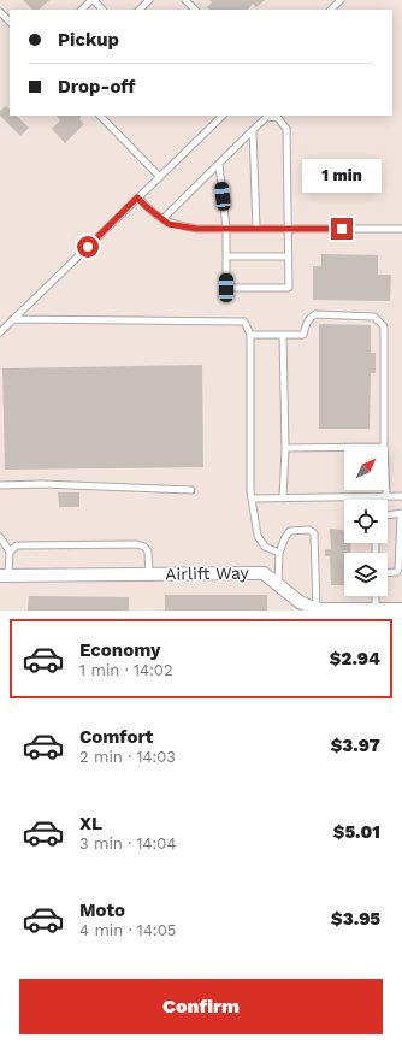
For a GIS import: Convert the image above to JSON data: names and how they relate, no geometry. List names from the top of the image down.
{
  "streets": {
    "street": ["Airlift Way"]
  },
  "north": "top right",
  "page": {
    "banner": ["Pickup", "Drop-off"],
    "bubble": "1 min",
    "list": [
      {
        "name": "Economy",
        "note": "1 min · 14:02",
        "value": "$2.94"
      },
      {
        "name": "Comfort",
        "note": "2 min · 14:03",
        "value": "$3.97"
      },
      {
        "name": "XL",
        "note": "3 min · 14:04",
        "value": "$5.01"
      },
      {
        "name": "Moto",
        "note": "4 min · 14:05",
        "value": "$3.95"
      }
    ],
    "buttons": "Confirm"
  }
}
